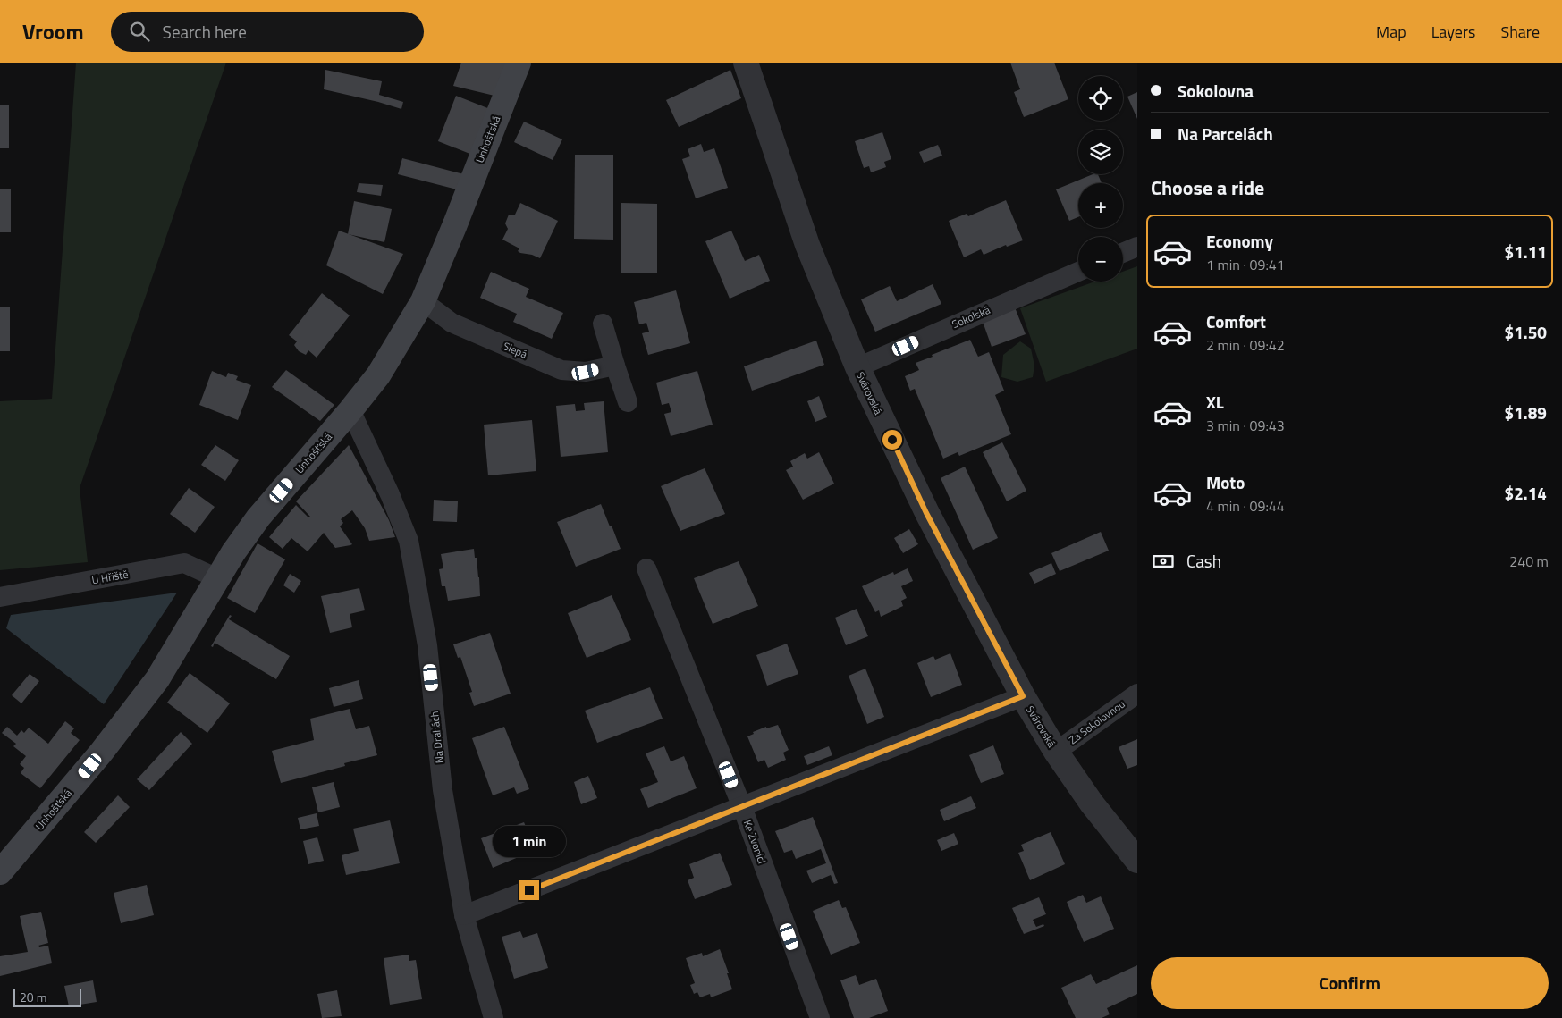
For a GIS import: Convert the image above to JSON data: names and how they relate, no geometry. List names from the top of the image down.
{
  "streets": {
    "main road": ["Unhošťská"],
    "street": [
      "Sokolská",
      "Slepá",
      "Svárovská",
      "U Hřiště",
      "Za Sokolovnou",
      "Na Drahách",
      "Ke Zvonici"
    ]
  },
  "crossings": [
    ["Unhošťská", "Slepá"],
    ["Unhošťská", "U Hřiště"],
    ["Unhošťská", "Na Drahách"],
    ["Sokolská", "Svárovská"],
    ["Svárovská", "Za Sokolovnou"]
  ],
  "scale_bar": "20 m",
  "page": {
    "header": "Vroom",
    "search": "Search here",
    "nav": ["Map", "Layers", "Share"],
    "banner": ["Sokolovna", "Na Parcelách"],
    "map_buttons": ["+", "−"],
    "heading": "Choose a ride",
    "list": [
      {
        "name": "Economy",
        "note": "1 min · 09:41",
        "value": "$1.11"
      },
      {
        "name": "Comfort",
        "note": "2 min · 09:42",
        "value": "$1.50"
      },
      {
        "name": "XL",
        "note": "3 min · 09:43",
        "value": "$1.89"
      },
      {
        "name": "Moto",
        "note": "4 min · 09:44",
        "value": "$2.14"
      }
    ],
    "pay": ["Cash", "240 m"],
    "bubble": "1 min",
    "buttons": "Confirm",
    "scale": "20 m"
  }
}
